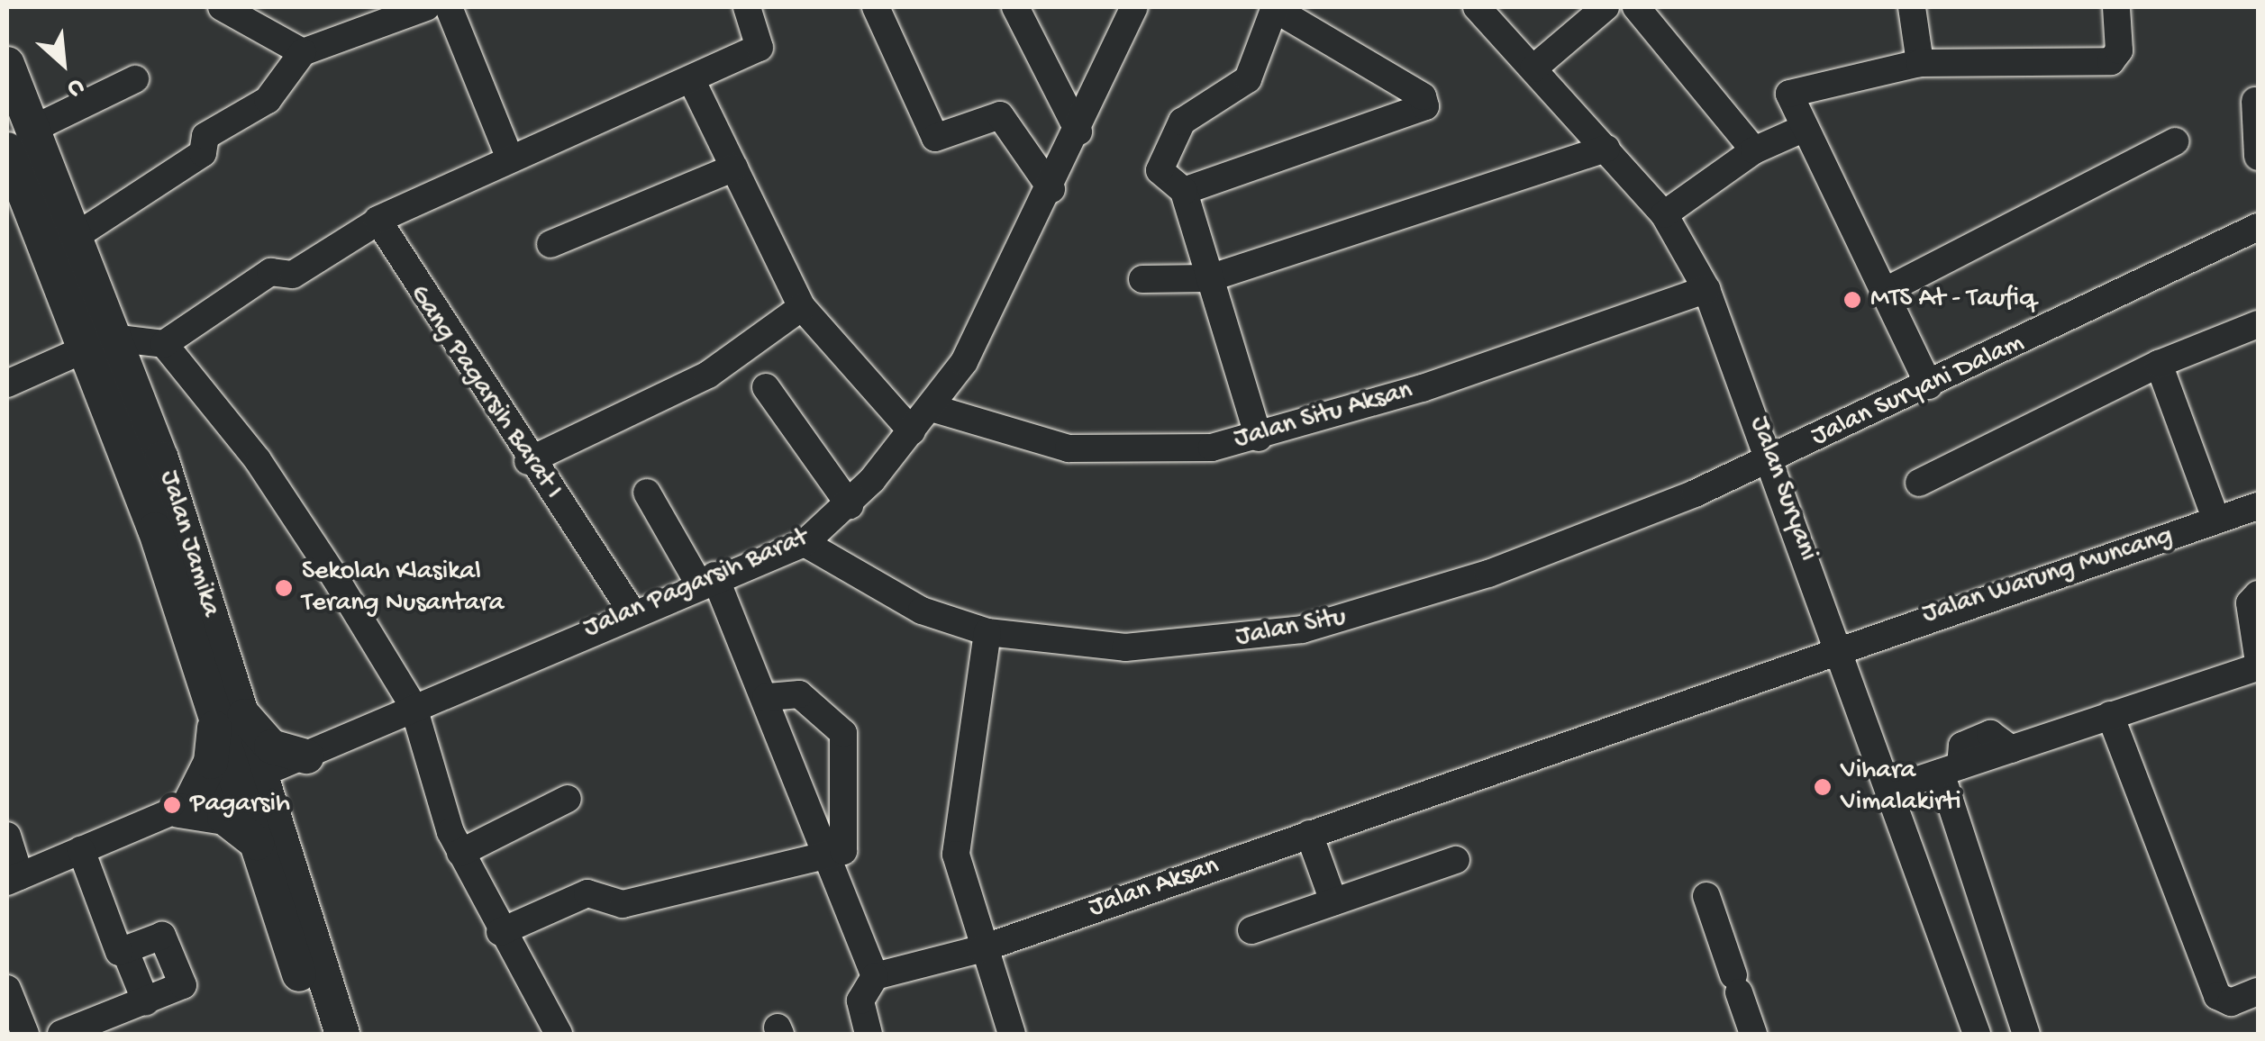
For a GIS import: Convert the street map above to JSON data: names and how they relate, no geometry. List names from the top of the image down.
{
  "streets": {
    "main road": ["Jalan Jamika"],
    "street": [
      "Jalan Suryani Dalam",
      "Gang Pagarsih Barat I",
      "Jalan Situ Aksan",
      "Jalan Suryani",
      "Jalan Warung Muncang",
      "Jalan Pagarsih Barat",
      "Jalan Situ",
      "Jalan Aksan"
    ]
  },
  "crossings": [
    ["Jalan Suryani Dalam", "Jalan Suryani"],
    ["Jalan Suryani Dalam", "Jalan Situ"],
    ["Gang Pagarsih Barat I", "Jalan Pagarsih Barat"],
    ["Jalan Situ Aksan", "Jalan Suryani"],
    ["Jalan Situ Aksan", "Jalan Pagarsih Barat"],
    ["Jalan Suryani", "Jalan Warung Muncang"],
    ["Jalan Suryani", "Jalan Situ"],
    ["Jalan Suryani", "Jalan Aksan"],
    ["Jalan Jamika", "Jalan Pagarsih Barat"],
    ["Jalan Warung Muncang", "Jalan Aksan"],
    ["Jalan Pagarsih Barat", "Jalan Situ"]
  ],
  "places": [
    "MTS At - Taufiq",
    "Sekolah Klasikal Terang Nusantara",
    "Vihara Vimalakirti",
    "Pagarsih"
  ],
  "north": "bottom right"
}
